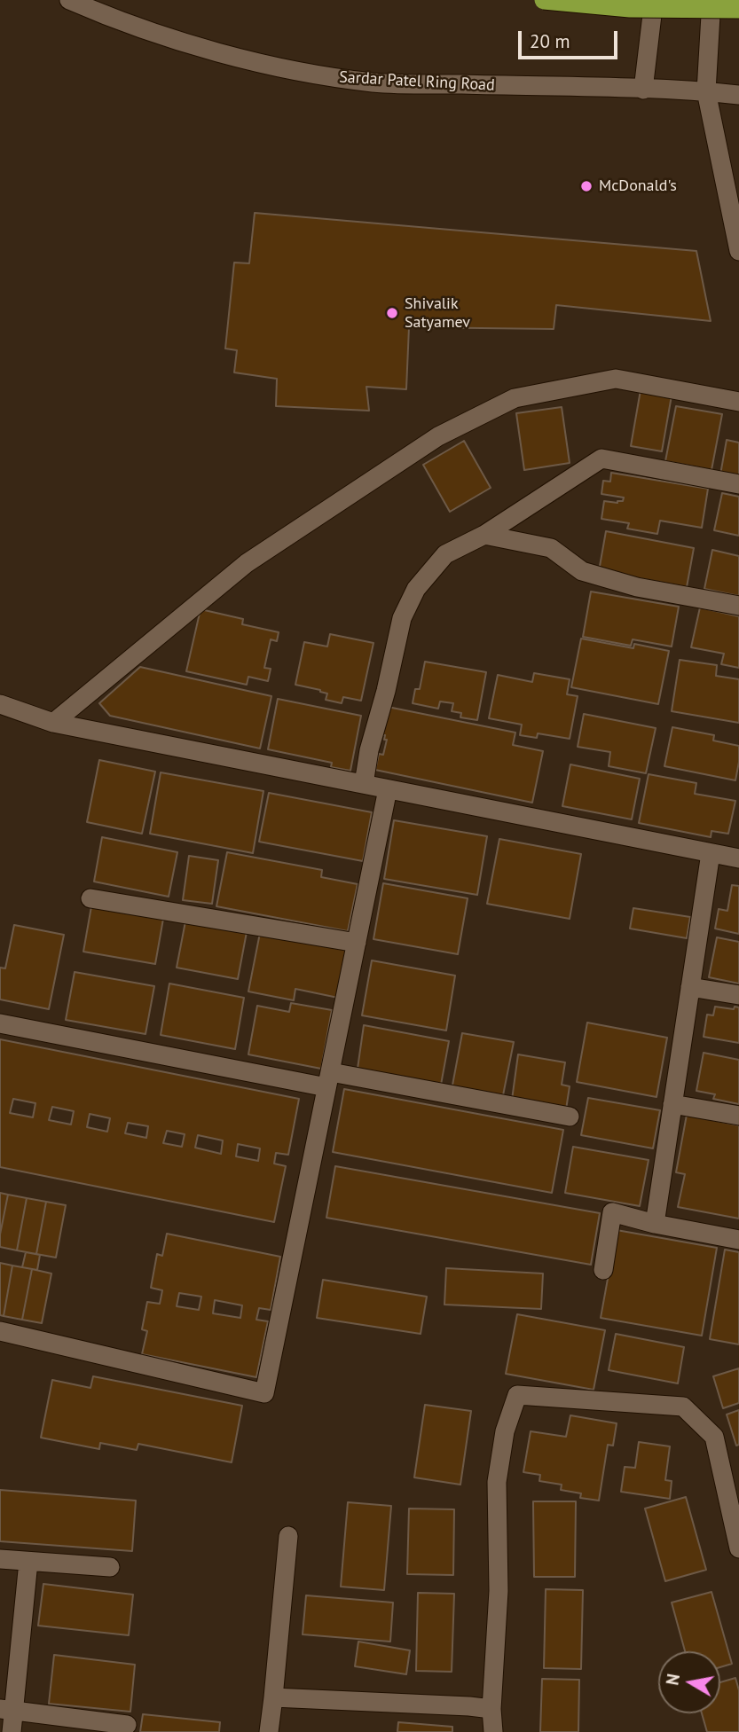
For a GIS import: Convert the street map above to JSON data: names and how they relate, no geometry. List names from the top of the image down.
{
  "streets": {
    "street": ["Sardar Patel Ring Road"]
  },
  "places": ["McDonald's", "Shivalik Satyamev"],
  "scale_bar": "20 m",
  "north": "left"
}
